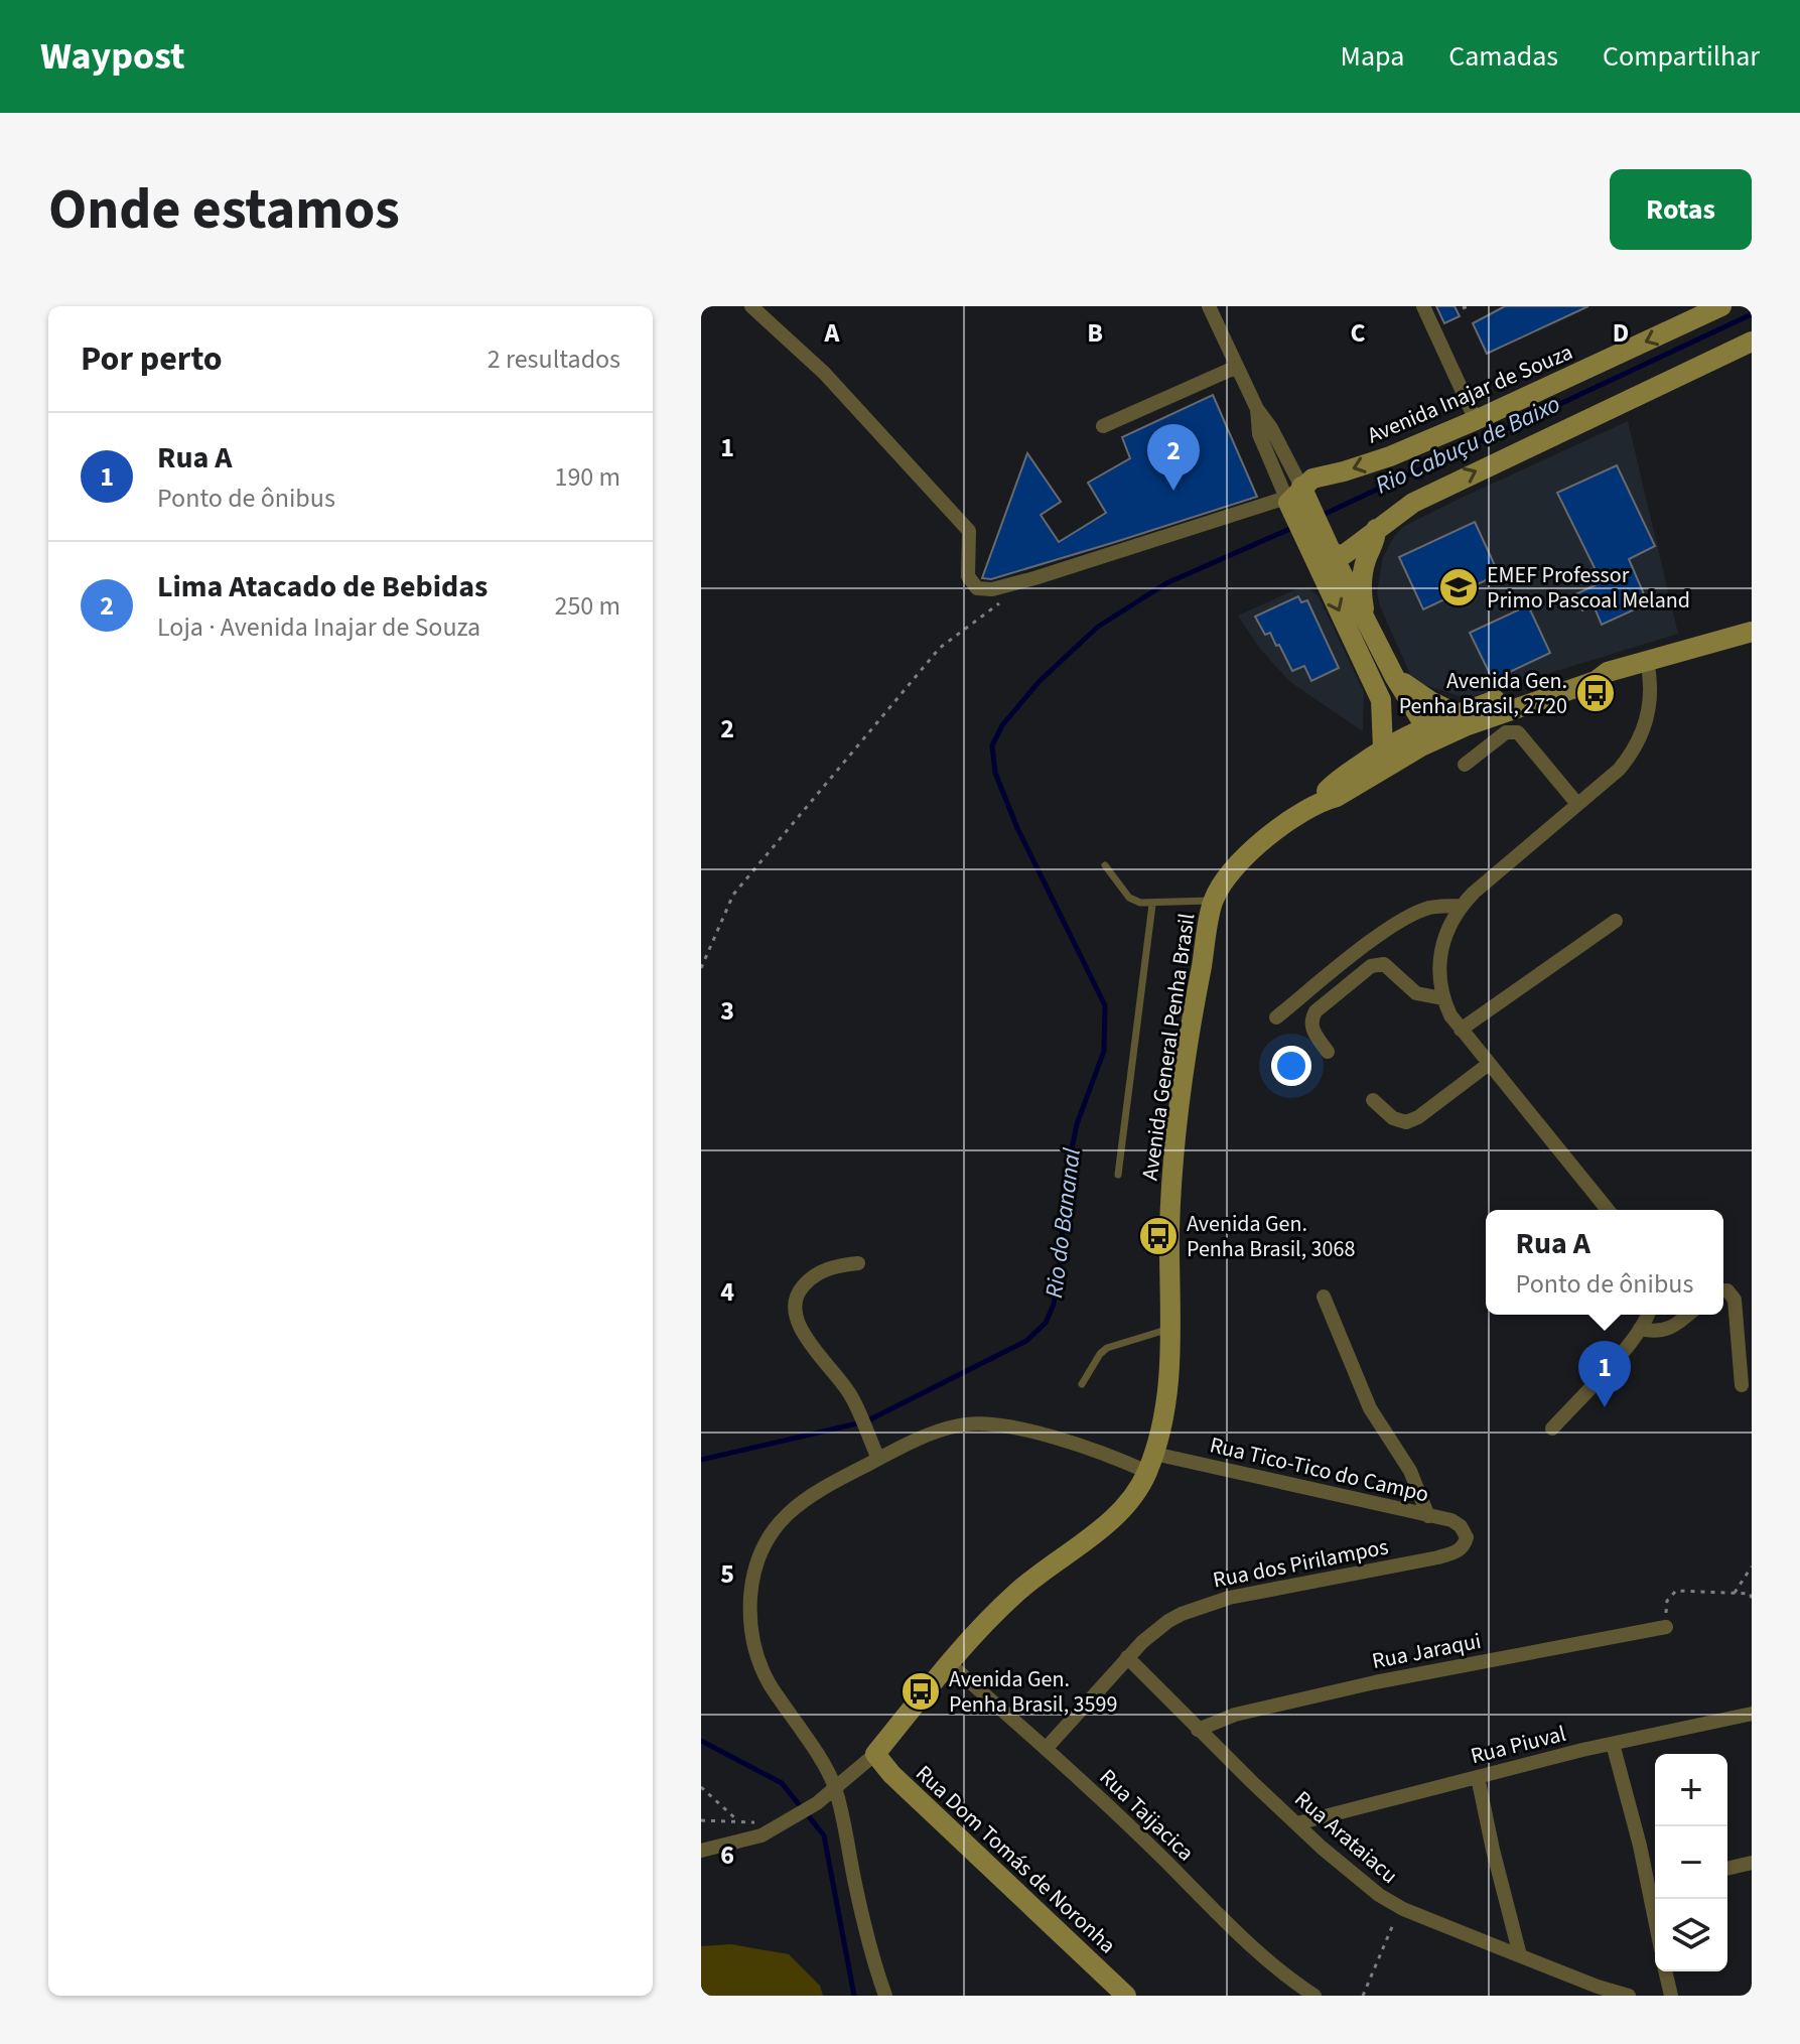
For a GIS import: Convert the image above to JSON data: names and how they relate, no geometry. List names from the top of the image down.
{
  "streets": {
    "main road": ["Avenida Inajar de Souza", "Avenida General Penha Brasil", "Rua Dom Tomás de Noronha"],
    "street": [
      "Rua Tico-Tico do Campo",
      "Rua dos Pirilampos",
      "Rua Jaraqui",
      "Rua Piuval",
      "Rua Taijacica",
      "Rua Arataiacu"
    ]
  },
  "crossings": [
    ["Avenida General Penha Brasil", "Rua Tico-Tico do Campo"],
    ["Avenida General Penha Brasil", "Rua Taijacica"],
    ["Avenida General Penha Brasil", "Rua Dom Tomás de Noronha"],
    ["Rua Tico-Tico do Campo", "Rua dos Pirilampos"],
    ["Rua dos Pirilampos", "Rua Taijacica"],
    ["Rua dos Pirilampos", "Rua Arataiacu"],
    ["Rua Jaraqui", "Rua Arataiacu"],
    ["Rua Piuval", "Rua Arataiacu"]
  ],
  "water": ["Rio Cabuçu de Baixo", "Rio do Bananal"],
  "places": {
    "school or university": ["EMEF Professor Primo Pascoal Meland"],
    "bus stop": ["Avenida Gen. Penha Brasil, 2720", "Avenida Gen. Penha Brasil, 3068", "Avenida Gen. Penha Brasil, 3599"]
  },
  "page": {
    "header": "Waypost",
    "nav": ["Mapa", "Camadas", "Compartilhar"],
    "buttons": "Rotas",
    "title": "Onde estamos",
    "heading": ["Por perto", "2 resultados"],
    "list": [
      {
        "mark": "1",
        "name": "Rua A",
        "note": "Ponto de ônibus",
        "value": "190 m"
      },
      {
        "mark": "2",
        "name": "Lima Atacado de Bebidas",
        "note": "Loja · Avenida Inajar de Souza",
        "value": "250 m"
      }
    ],
    "pins": ["2", "1"],
    "popup": ["Rua A", "Ponto de ônibus"],
    "map_buttons": ["+", "−"]
  },
  "grid": {
    "columns": [
      "A",
      "B",
      "C",
      "D"
    ],
    "rows": [
      "1",
      "2",
      "3",
      "4",
      "5",
      "6"
    ]
  }
}
